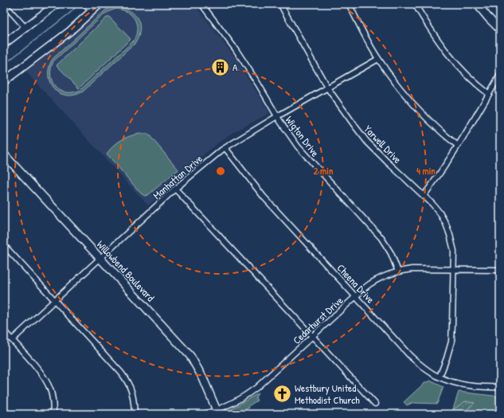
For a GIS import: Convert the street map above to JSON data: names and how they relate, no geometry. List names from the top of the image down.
{
  "streets": {
    "main road": ["Willowbend Boulevard"],
    "street": [
      "Wigton Drive",
      "Yarwell Drive",
      "Manhattan Drive",
      "Cheena Drive",
      "Cedarhurst Drive"
    ]
  },
  "crossings": [
    ["Wigton Drive", "Manhattan Drive"],
    ["Wigton Drive", "Cedarhurst Drive"],
    ["Yarwell Drive", "Manhattan Drive"],
    ["Yarwell Drive", "Cheena Drive"],
    ["Yarwell Drive", "Cedarhurst Drive"],
    ["Manhattan Drive", "Willowbend Boulevard"],
    ["Manhattan Drive", "Cheena Drive"],
    ["Willowbend Boulevard", "Cedarhurst Drive"],
    ["Cheena Drive", "Cedarhurst Drive"]
  ],
  "places": {
    "building": ["A"],
    "church": ["Westbury United Methodist Church"]
  },
  "rings": ["2 min", "4 min"]
}
